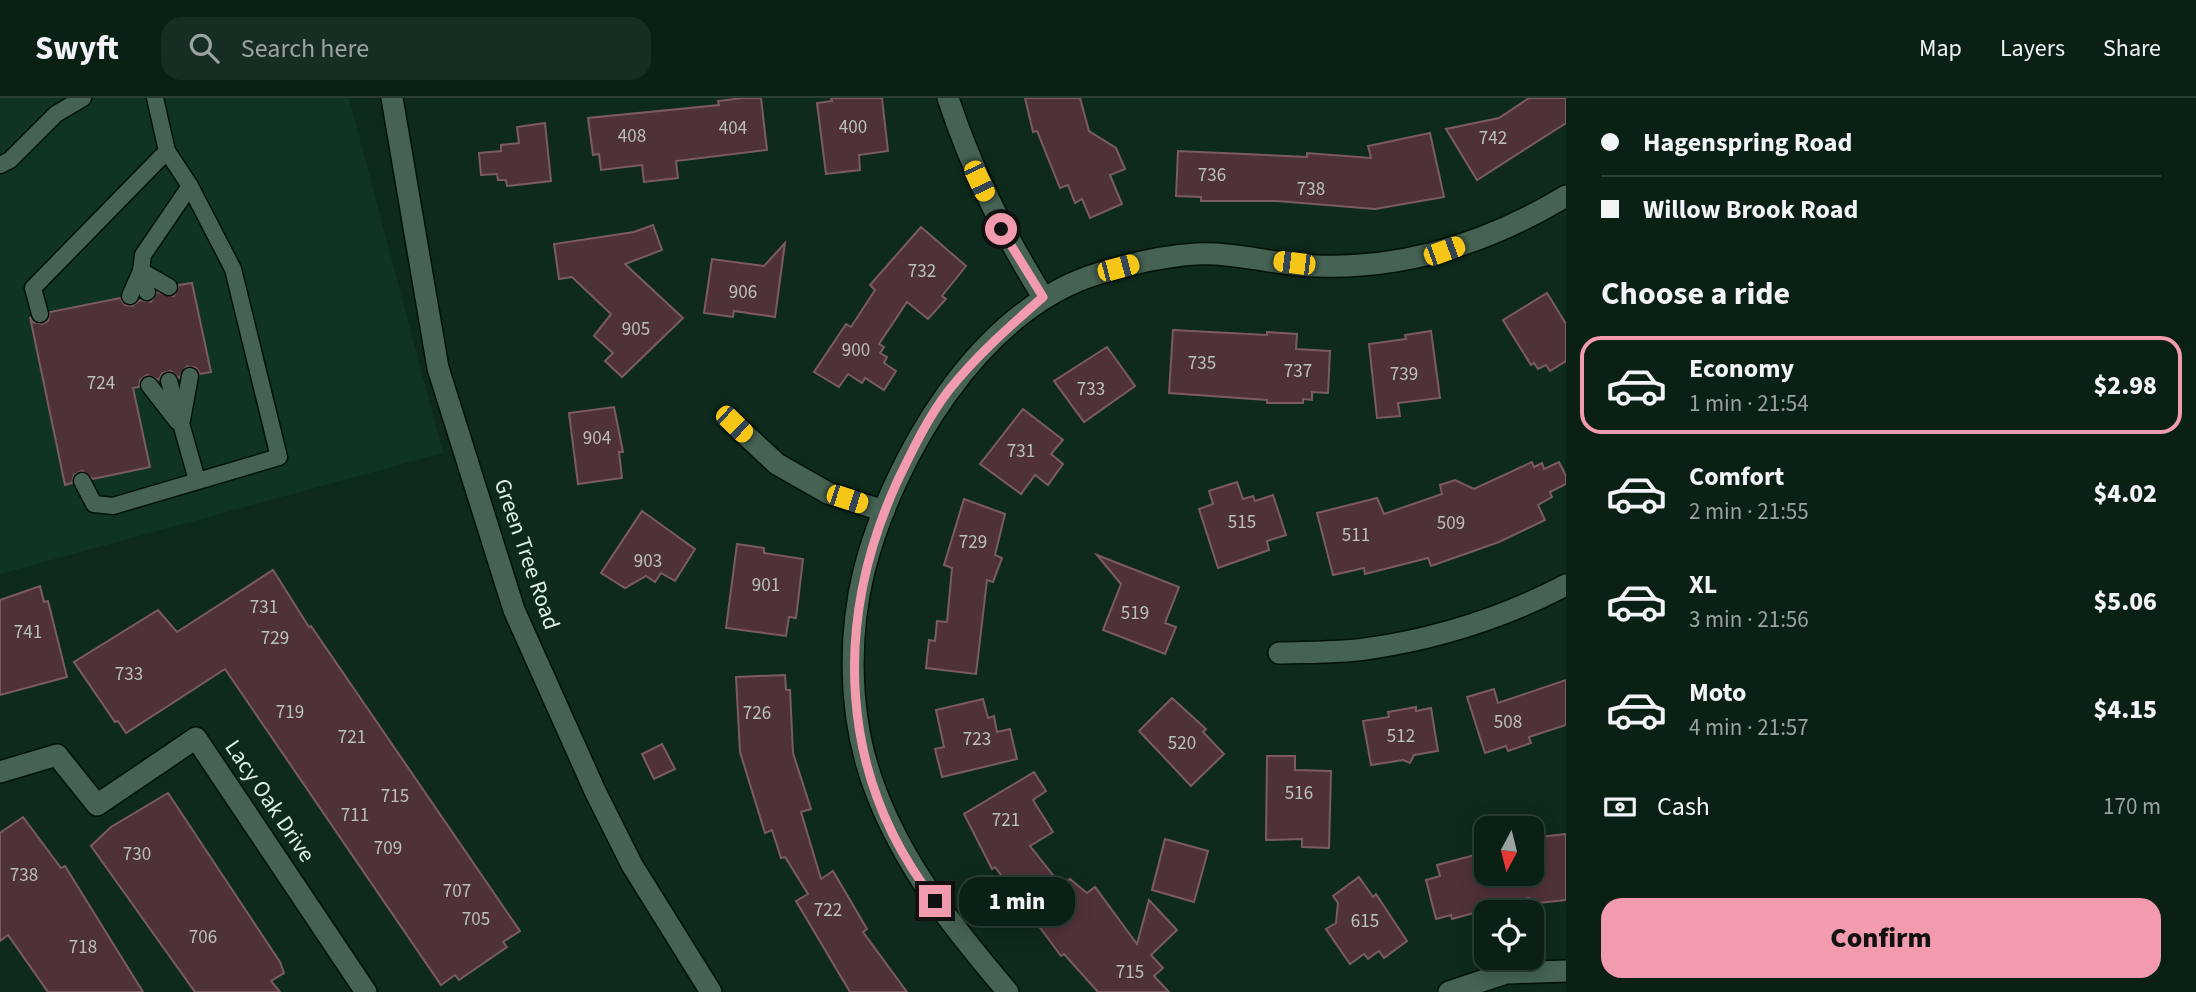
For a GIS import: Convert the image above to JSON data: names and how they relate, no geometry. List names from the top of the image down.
{
  "streets": {
    "street": ["Green Tree Road", "Lacy Oak Drive"]
  },
  "house_numbers": [
    "400",
    "404",
    "408",
    "742",
    "736",
    "738",
    "732",
    "906",
    "905",
    "900",
    "735",
    "737",
    "739",
    "724",
    "733",
    "904",
    "731",
    "515",
    "509",
    "511",
    "729",
    "903",
    "901",
    "731",
    "519",
    "741",
    "729",
    "733",
    "719",
    "726",
    "508",
    "512",
    "721",
    "723",
    "520",
    "516",
    "715",
    "711",
    "721",
    "709",
    "730",
    "738",
    "707",
    "722",
    "705",
    "615",
    "706",
    "718",
    "715"
  ],
  "north": "bottom",
  "page": {
    "header": "Swyft",
    "search": "Search here",
    "nav": ["Map", "Layers", "Share"],
    "banner": ["Hagenspring Road", "Willow Brook Road"],
    "heading": "Choose a ride",
    "list": [
      {
        "name": "Economy",
        "note": "1 min · 21:54",
        "value": "$2.98"
      },
      {
        "name": "Comfort",
        "note": "2 min · 21:55",
        "value": "$4.02"
      },
      {
        "name": "XL",
        "note": "3 min · 21:56",
        "value": "$5.06"
      },
      {
        "name": "Moto",
        "note": "4 min · 21:57",
        "value": "$4.15"
      }
    ],
    "pay": ["Cash", "170 m"],
    "bubble": "1 min",
    "buttons": "Confirm"
  }
}
